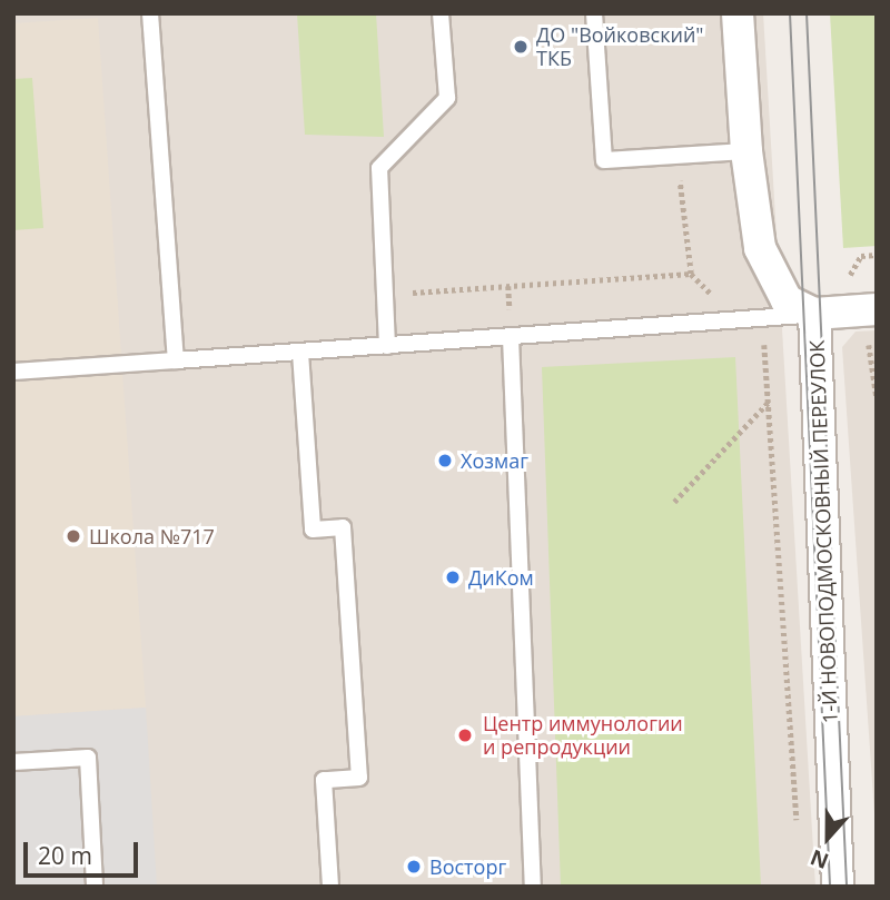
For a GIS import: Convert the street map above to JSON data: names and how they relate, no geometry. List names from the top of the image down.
{
  "streets": {
    "street": ["1-Й НОВОПОДМОСКОВНЫЙ ПЕРЕУЛОК"]
  },
  "places": [
    "ДО \"Войковский\" ТКБ",
    "Хозмаг",
    "Школа №717",
    "ДиКом",
    "Центр иммунологии и репродукции",
    "Восторг"
  ],
  "scale_bar": "20 m",
  "north": "bottom"
}
